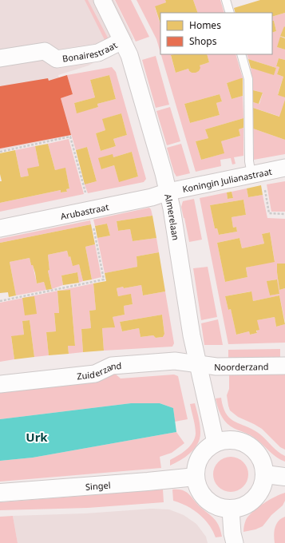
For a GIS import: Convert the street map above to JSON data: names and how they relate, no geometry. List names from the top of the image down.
{
  "streets": {
    "main road": ["Singel"],
    "street": [
      "Bonairestraat",
      "Koningin Julianastraat",
      "Arubastraat",
      "Almerelaan",
      "Noorderzand",
      "Zuiderzand"
    ]
  },
  "crossings": [
    ["Bonairestraat", "Almerelaan"],
    ["Koningin Julianastraat", "Arubastraat"],
    ["Koningin Julianastraat", "Almerelaan"],
    ["Arubastraat", "Almerelaan"],
    ["Almerelaan", "Noorderzand"],
    ["Almerelaan", "Zuiderzand"],
    ["Almerelaan", "Singel"],
    ["Noorderzand", "Zuiderzand"]
  ],
  "districts": ["Urk"],
  "legend": ["Homes", "Shops"]
}
